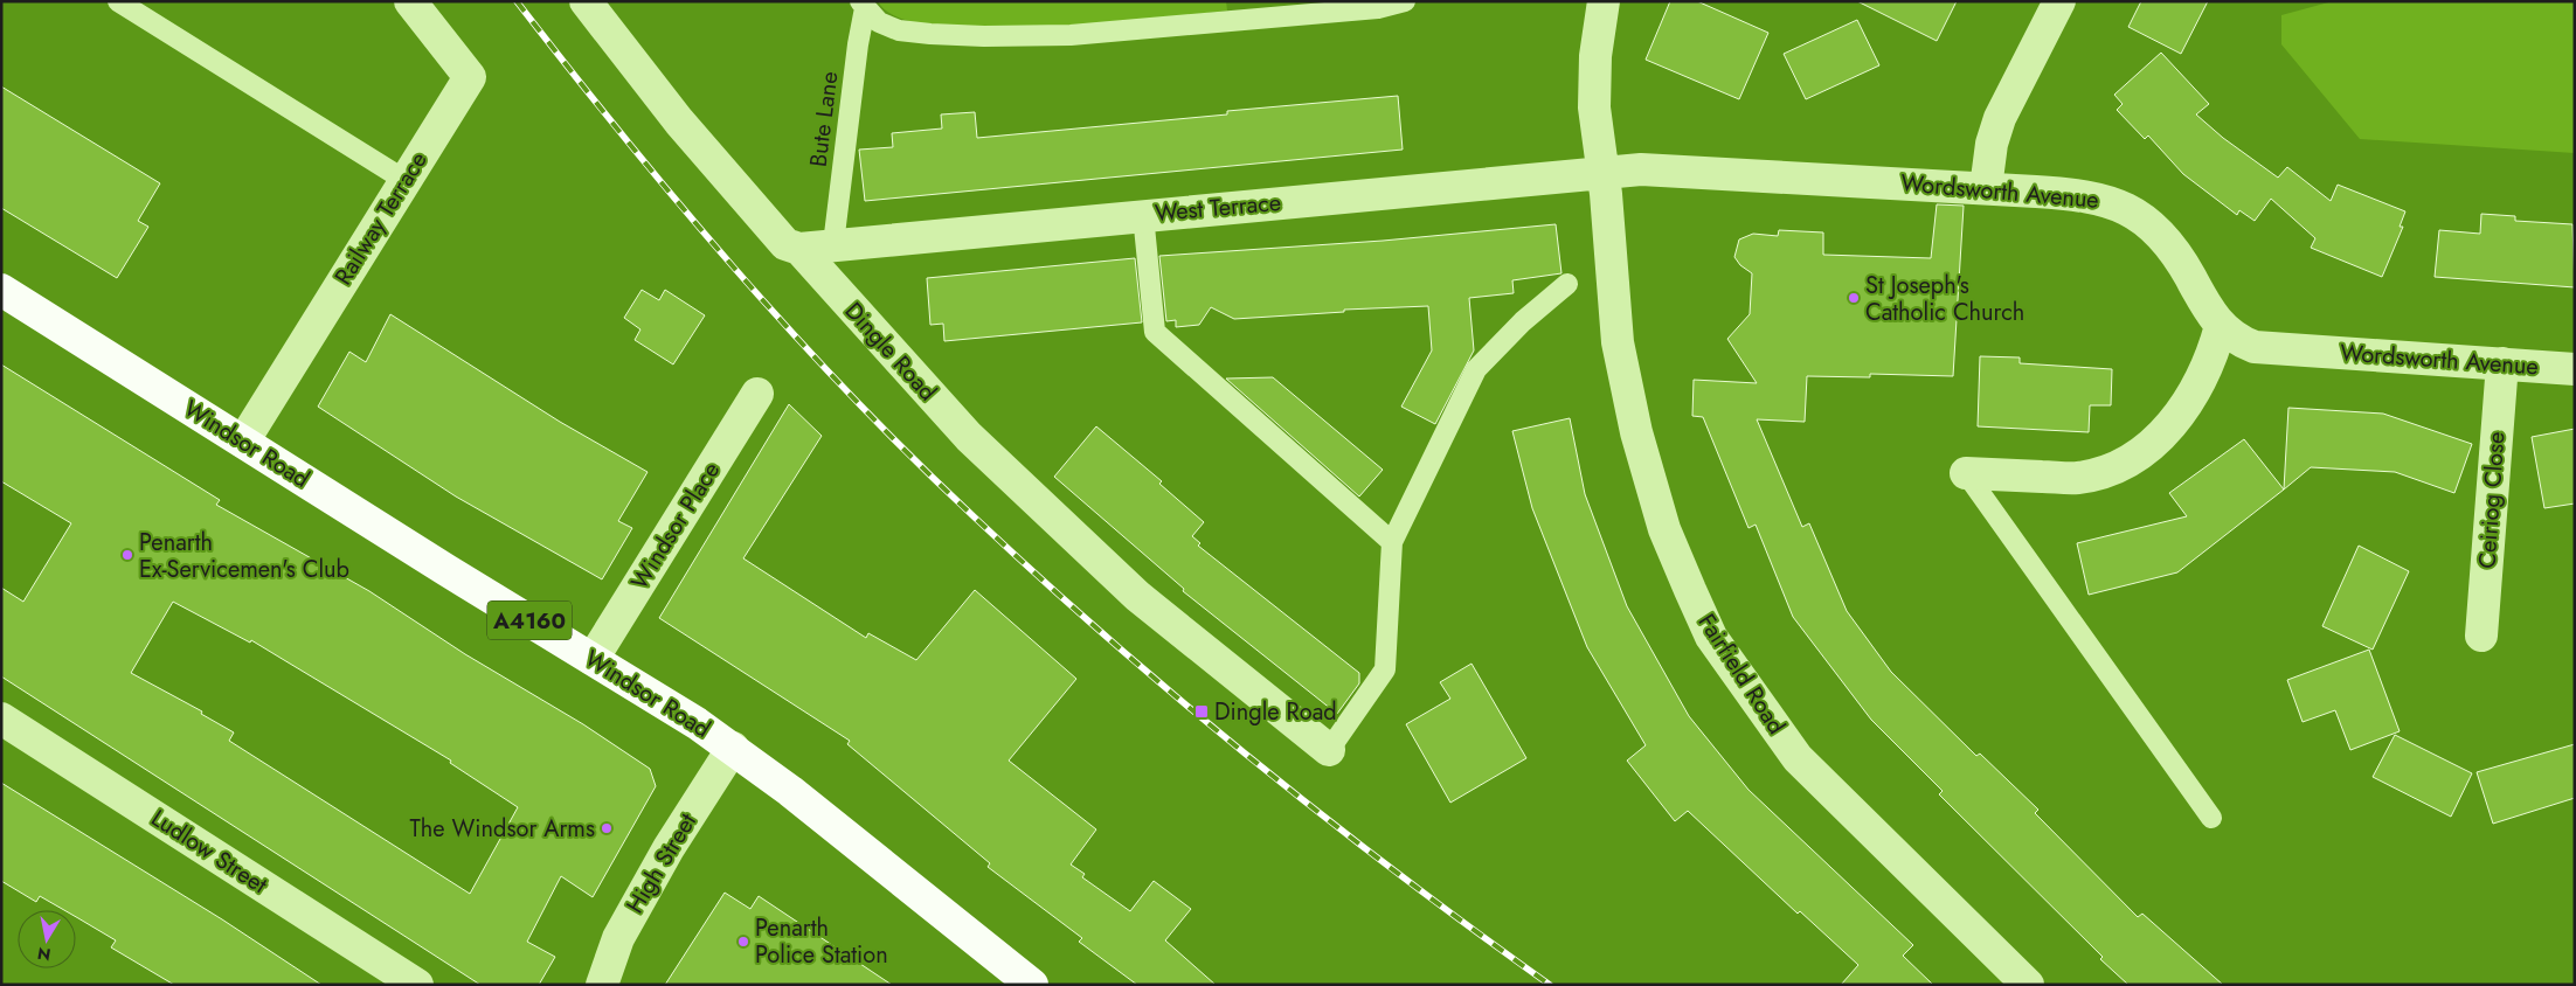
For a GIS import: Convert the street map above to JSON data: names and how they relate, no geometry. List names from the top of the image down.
{
  "streets": {
    "main road": ["Windsor Road", "A4160"],
    "street": [
      "Wordsworth Avenue",
      "West Terrace",
      "Railway Terrace",
      "Dingle Road",
      "Ceiriog Close",
      "Windsor Place",
      "Fairfield Road",
      "Ludlow Street",
      "High Street"
    ],
    "lane": ["Bute Lane"]
  },
  "crossings": [
    ["Bute Lane", "West Terrace"],
    ["Wordsworth Avenue", "West Terrace"],
    ["Wordsworth Avenue", "Ceiriog Close"],
    ["Wordsworth Avenue", "Fairfield Road"],
    ["West Terrace", "Fairfield Road"],
    ["Railway Terrace", "Windsor Road"],
    ["Windsor Road", "Windsor Place"],
    ["Windsor Road", "High Street"]
  ],
  "places": {
    "other": [
      "St Joseph's Catholic Church",
      "Penarth Ex-Servicemen's Club",
      "The Windsor Arms",
      "Penarth Police Station"
    ],
    "transit": ["Dingle Road"]
  },
  "north": "bottom"
}
